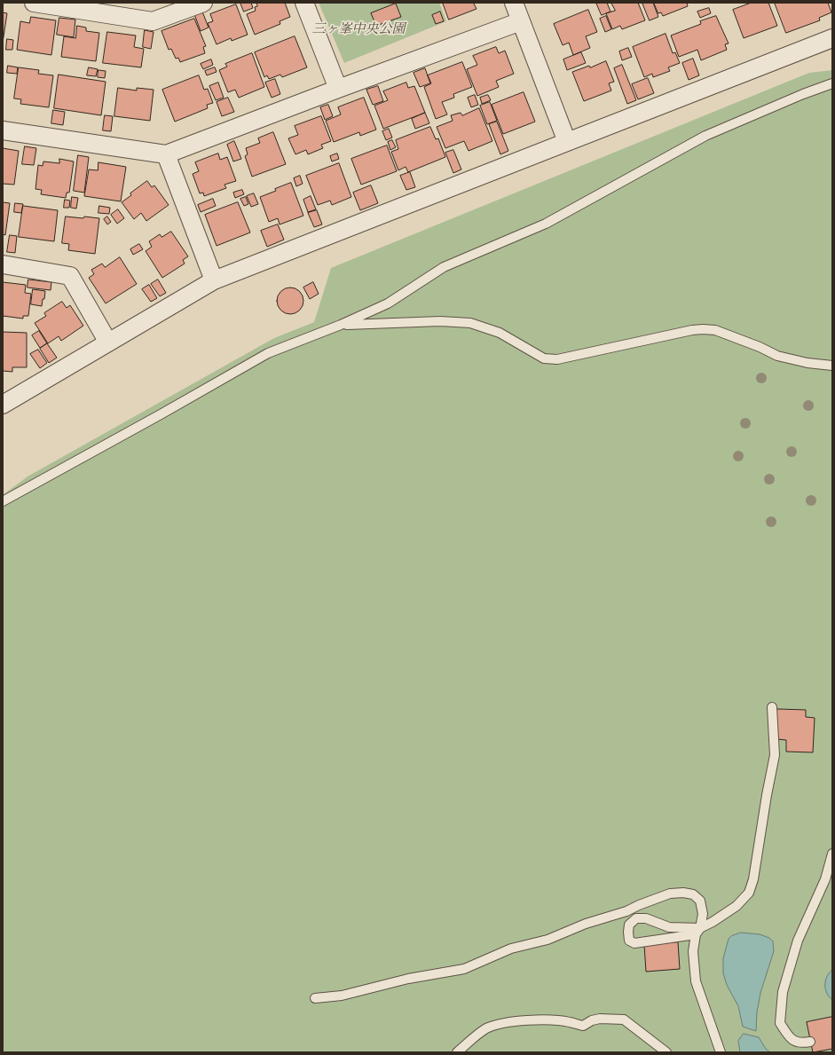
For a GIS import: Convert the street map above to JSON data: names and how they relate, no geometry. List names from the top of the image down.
{
  "parks": ["三ヶ峯中央公園"]
}
